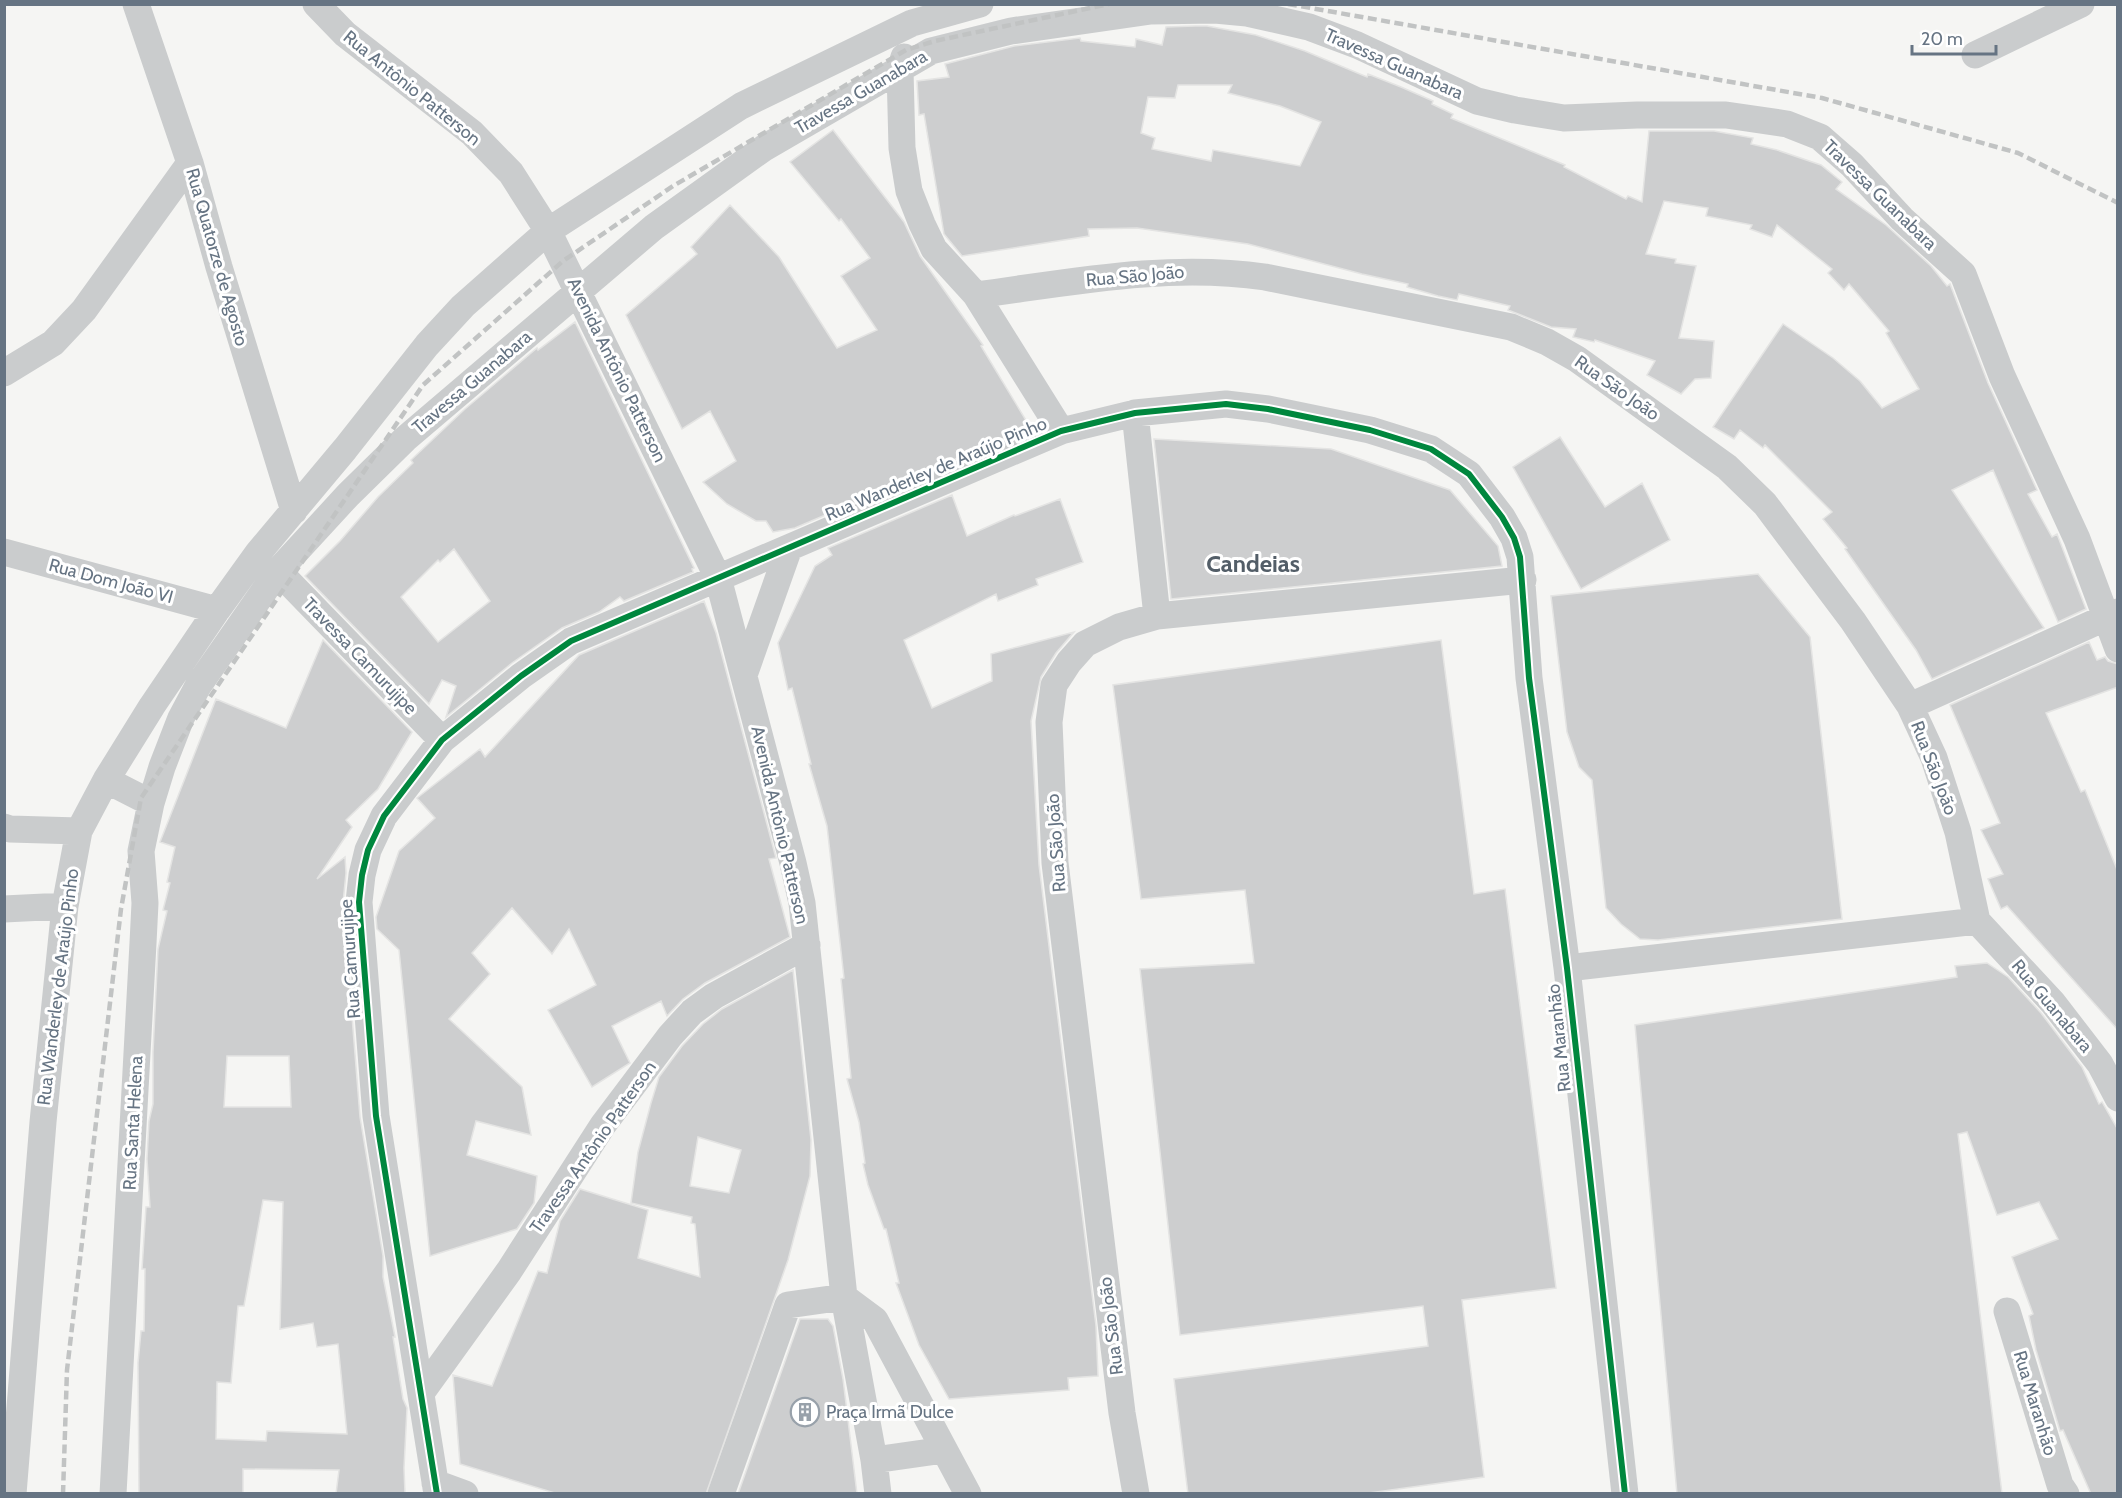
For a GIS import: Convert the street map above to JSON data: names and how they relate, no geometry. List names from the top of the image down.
{
  "streets": {
    "street": [
      "Travessa Guanabara",
      "Rua Antônio Patterson",
      "Rua Quatorze de Agosto",
      "Rua São João",
      "Avenida Antônio Patterson",
      "Rua Wanderley de Araújo Pinho",
      "Rua Dom João VI",
      "Travessa Camurujipe",
      "Rua Camurujipe",
      "Rua Guanabara",
      "Rua Maranhão",
      "Rua Santa Helena",
      "Travessa Antônio Patterson"
    ]
  },
  "crossings": [
    ["Travessa Guanabara", "Avenida Antônio Patterson"],
    ["Travessa Guanabara", "Travessa Camurujipe"],
    ["Travessa Guanabara", "Rua Santa Helena"],
    ["Rua Antônio Patterson", "Avenida Antônio Patterson"],
    ["Rua Antônio Patterson", "Rua Wanderley de Araújo Pinho"],
    ["Rua Quatorze de Agosto", "Rua Wanderley de Araújo Pinho"],
    ["Rua São João", "Rua Wanderley de Araújo Pinho"],
    ["Rua São João", "Rua Guanabara"],
    ["Rua São João", "Rua Maranhão"],
    ["Avenida Antônio Patterson", "Rua Wanderley de Araújo Pinho"],
    ["Avenida Antônio Patterson", "Rua Camurujipe"],
    ["Avenida Antônio Patterson", "Travessa Antônio Patterson"],
    ["Rua Wanderley de Araújo Pinho", "Rua Dom João VI"],
    ["Rua Wanderley de Araújo Pinho", "Rua Camurujipe"],
    ["Rua Wanderley de Araújo Pinho", "Rua Maranhão"],
    ["Travessa Camurujipe", "Rua Camurujipe"],
    ["Rua Camurujipe", "Travessa Antônio Patterson"]
  ],
  "districts": ["Candeias"],
  "places": {
    "building": ["Praça Irmã Dulce"]
  },
  "scale_bar": "20 m"
}
